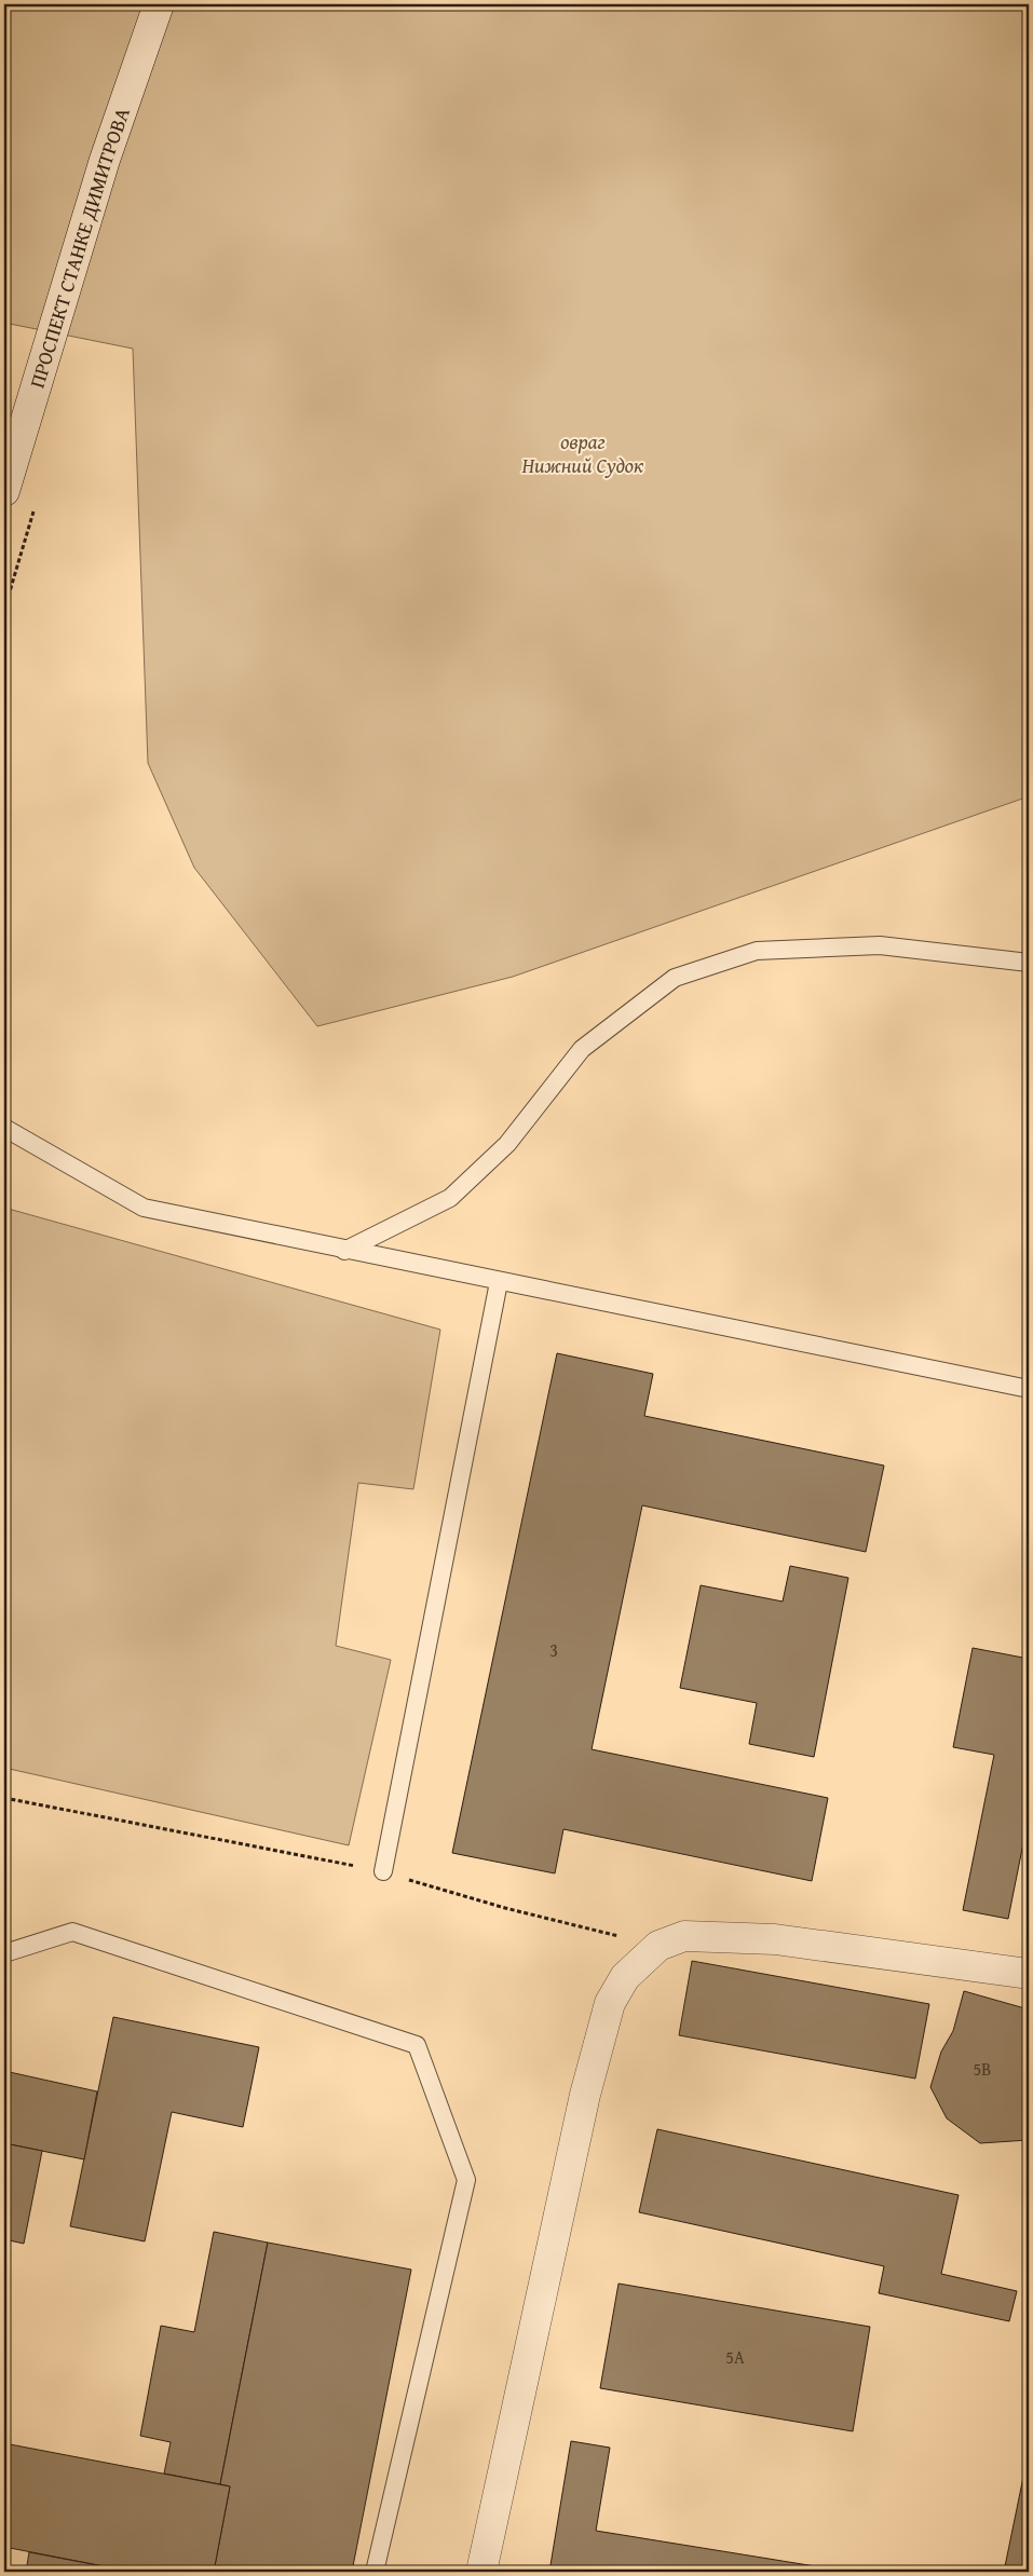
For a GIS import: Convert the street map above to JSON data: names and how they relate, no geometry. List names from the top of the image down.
{
  "streets": {
    "street": ["ПРОСПЕКТ СТАНКЕ ДИМИТРОВА"]
  },
  "parks": ["овраг Нижний Судок"],
  "house_numbers": ["3", "5В", "5А"]
}
